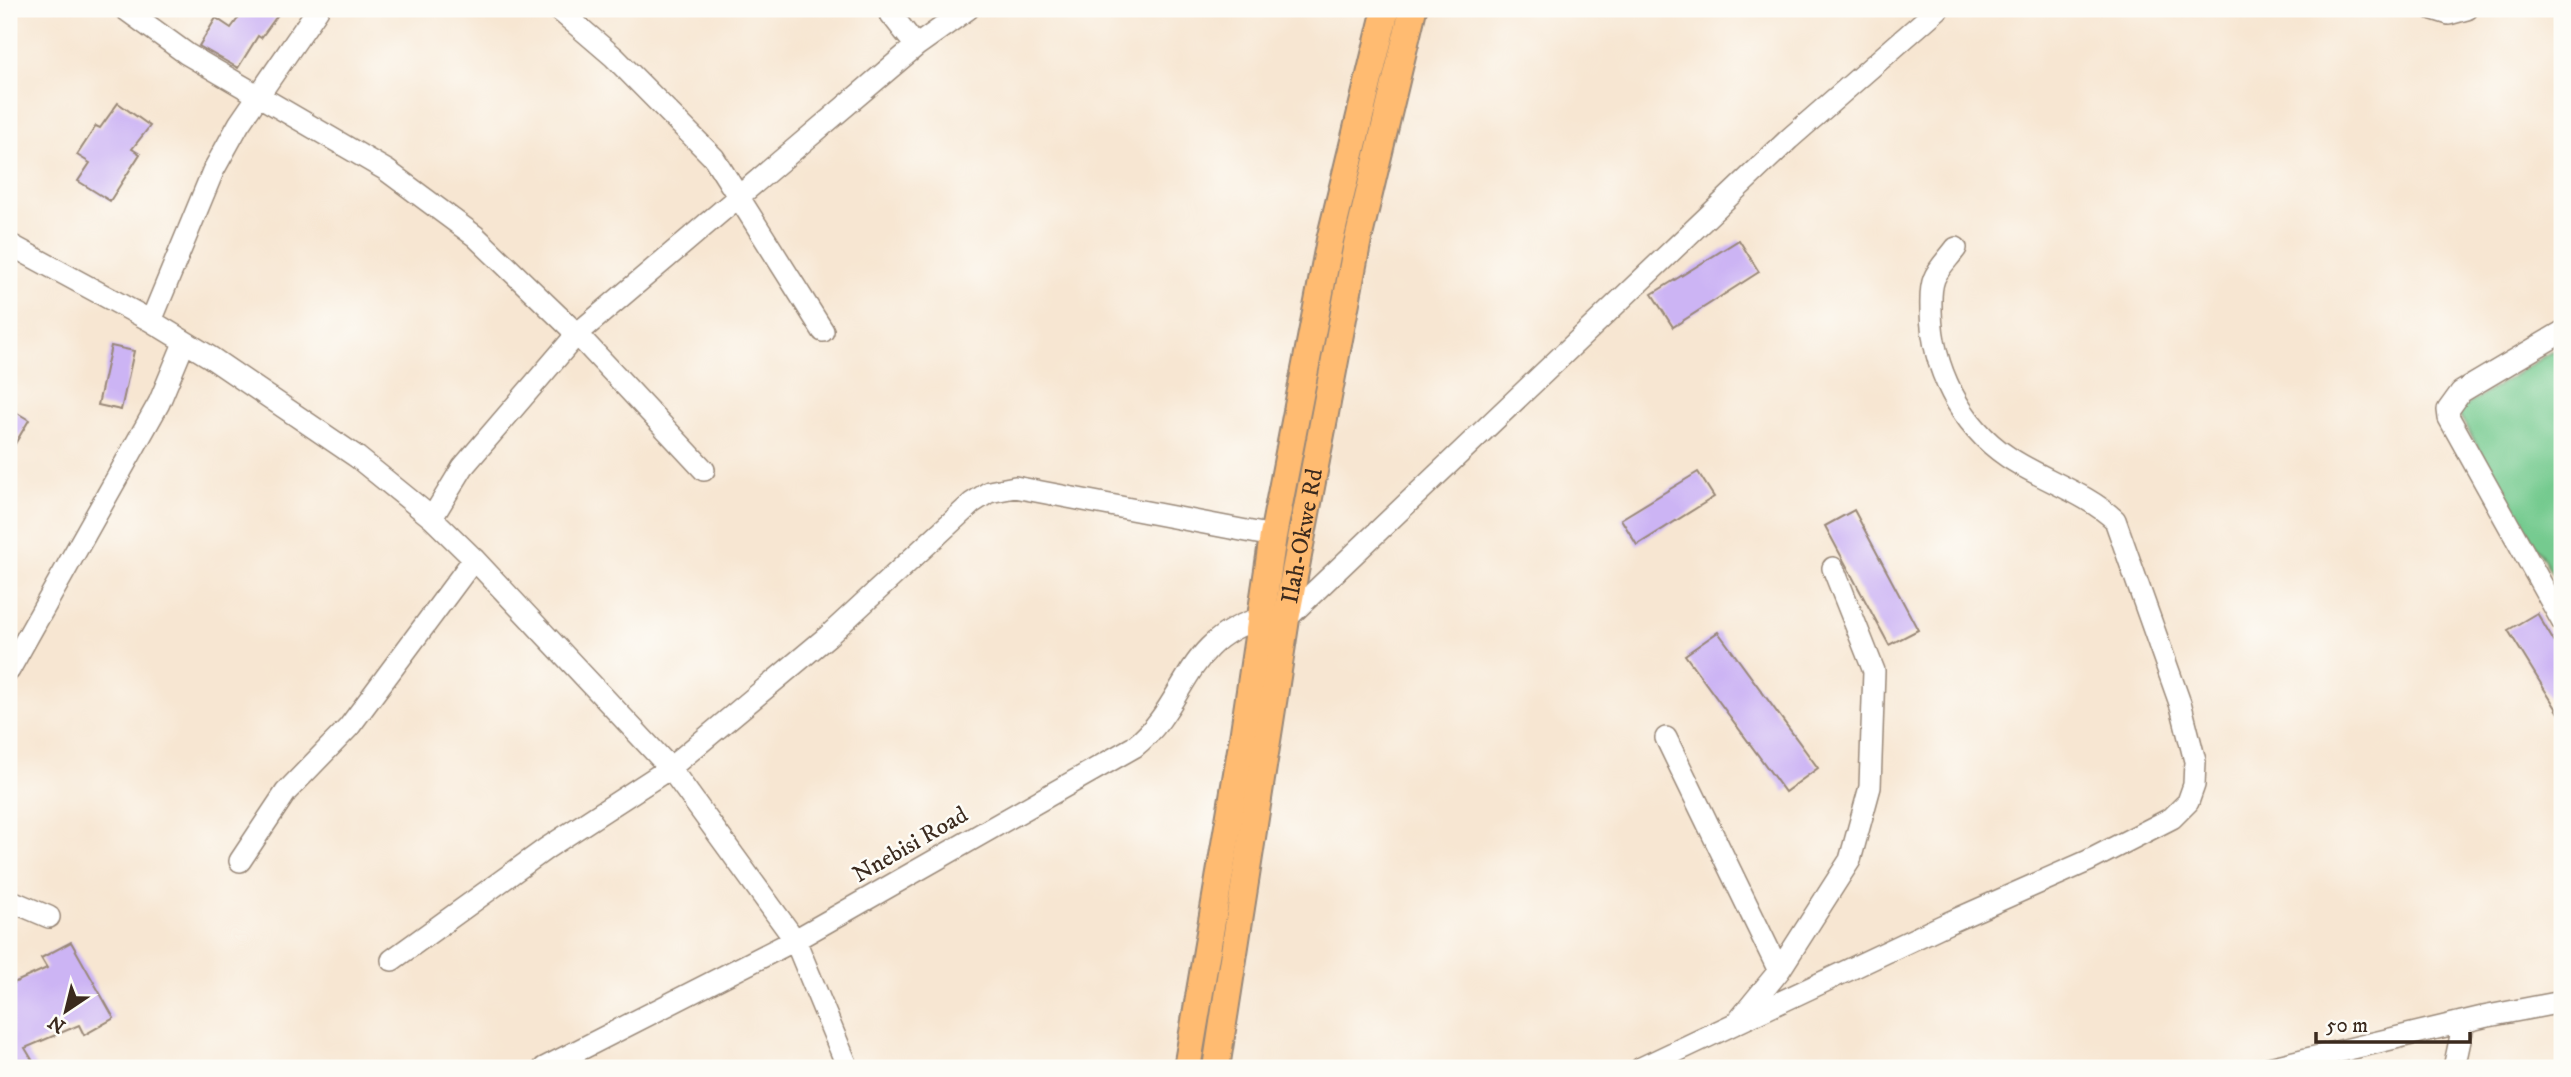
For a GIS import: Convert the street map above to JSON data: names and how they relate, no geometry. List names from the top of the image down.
{
  "streets": {
    "main road": ["Ilah-Okwe Rd"],
    "street": ["Nnebisi Road"]
  },
  "crossings": [
    ["Ilah-Okwe Rd", "Nnebisi Road"]
  ],
  "scale_bar": "50 m",
  "north": "bottom left"
}
